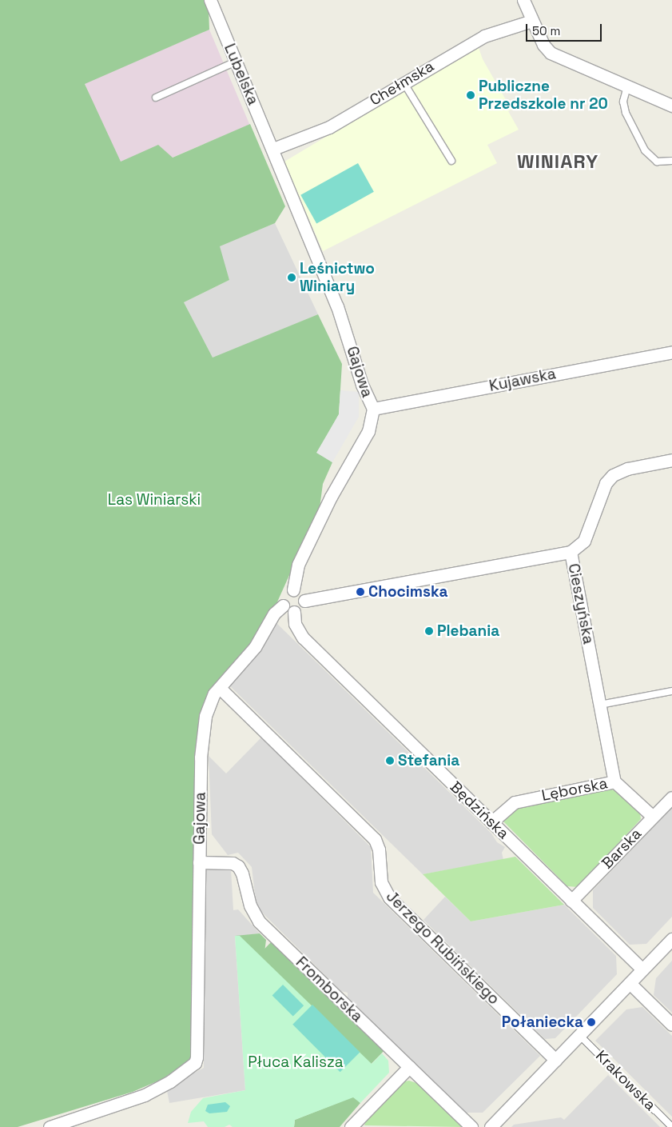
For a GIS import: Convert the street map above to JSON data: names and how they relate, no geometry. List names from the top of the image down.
{
  "streets": {
    "street": [
      "Lubelska",
      "Chełmska",
      "Gajowa",
      "Kujawska",
      "Cieszyńska",
      "Lęborska",
      "Będzińska",
      "Barska",
      "Jerzego Rubińskiego",
      "Fromborska"
    ],
    "lane": ["Krakowska"]
  },
  "crossings": [
    ["Lubelska", "Chełmska"],
    ["Lubelska", "Gajowa"],
    ["Chełmska", "Gajowa"],
    ["Gajowa", "Kujawska"],
    ["Gajowa", "Będzińska"],
    ["Gajowa", "Jerzego Rubińskiego"],
    ["Gajowa", "Fromborska"],
    ["Cieszyńska", "Lęborska"],
    ["Lęborska", "Będzińska"],
    ["Lęborska", "Barska"],
    ["Będzińska", "Barska"]
  ],
  "districts": ["WINIARY"],
  "parks": ["Las Winiarski", "Płuca Kalisza"],
  "places": [
    "Publiczne Przedszkole nr 20",
    "Leśnictwo Winiary",
    "Chocimska",
    "Plebania",
    "Stefania",
    "Połaniecka"
  ],
  "scale_bar": "50 m"
}
